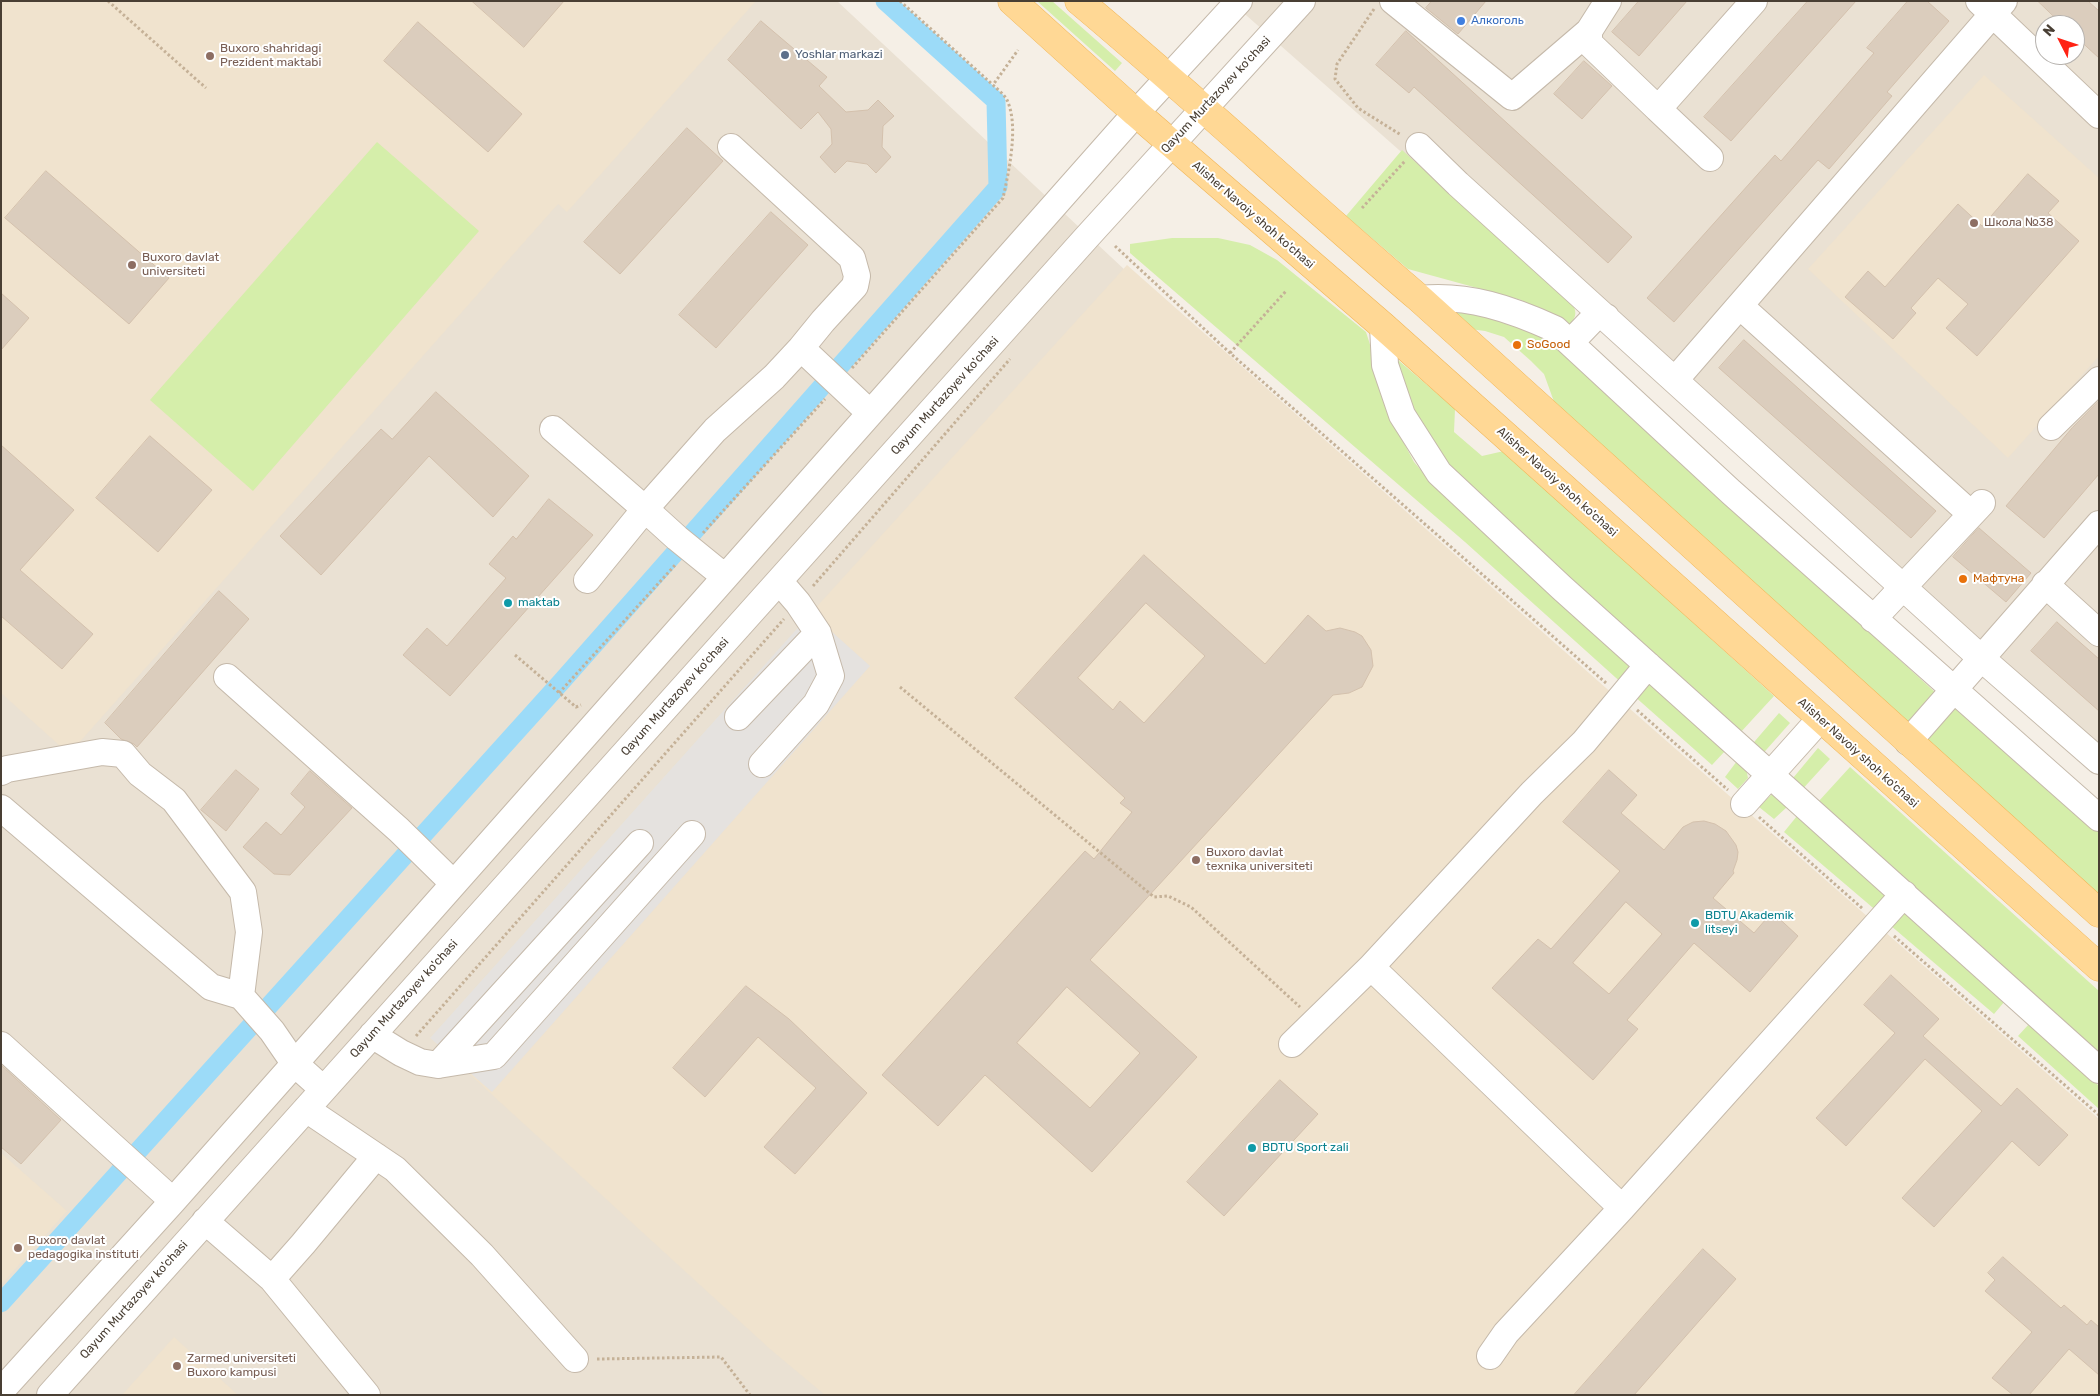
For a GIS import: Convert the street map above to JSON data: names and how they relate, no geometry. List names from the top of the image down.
{
  "streets": {
    "main road": ["Alisher Navoiy shoh ko'chasi"],
    "street": ["Qayum Murtazoyev ko'chasi"]
  },
  "crossings": [
    ["Qayum Murtazoyev ko'chasi", "Alisher Navoiy shoh ko'chasi"]
  ],
  "places": [
    "Алкоголь",
    "Yoshlar markazi",
    "Buxoro shahridagi Prezident maktabi",
    "Школа №38",
    "Buxoro davlat universiteti",
    "SoGood",
    "Мафтуна",
    "maktab",
    "Buxoro davlat texnika universiteti",
    "BDTU Akademik litseyi",
    "BDTU Sport zali",
    "Buxoro davlat pedagogika instituti",
    "Zarmed universiteti Buxoro kampusi"
  ],
  "north": "top left"
}
